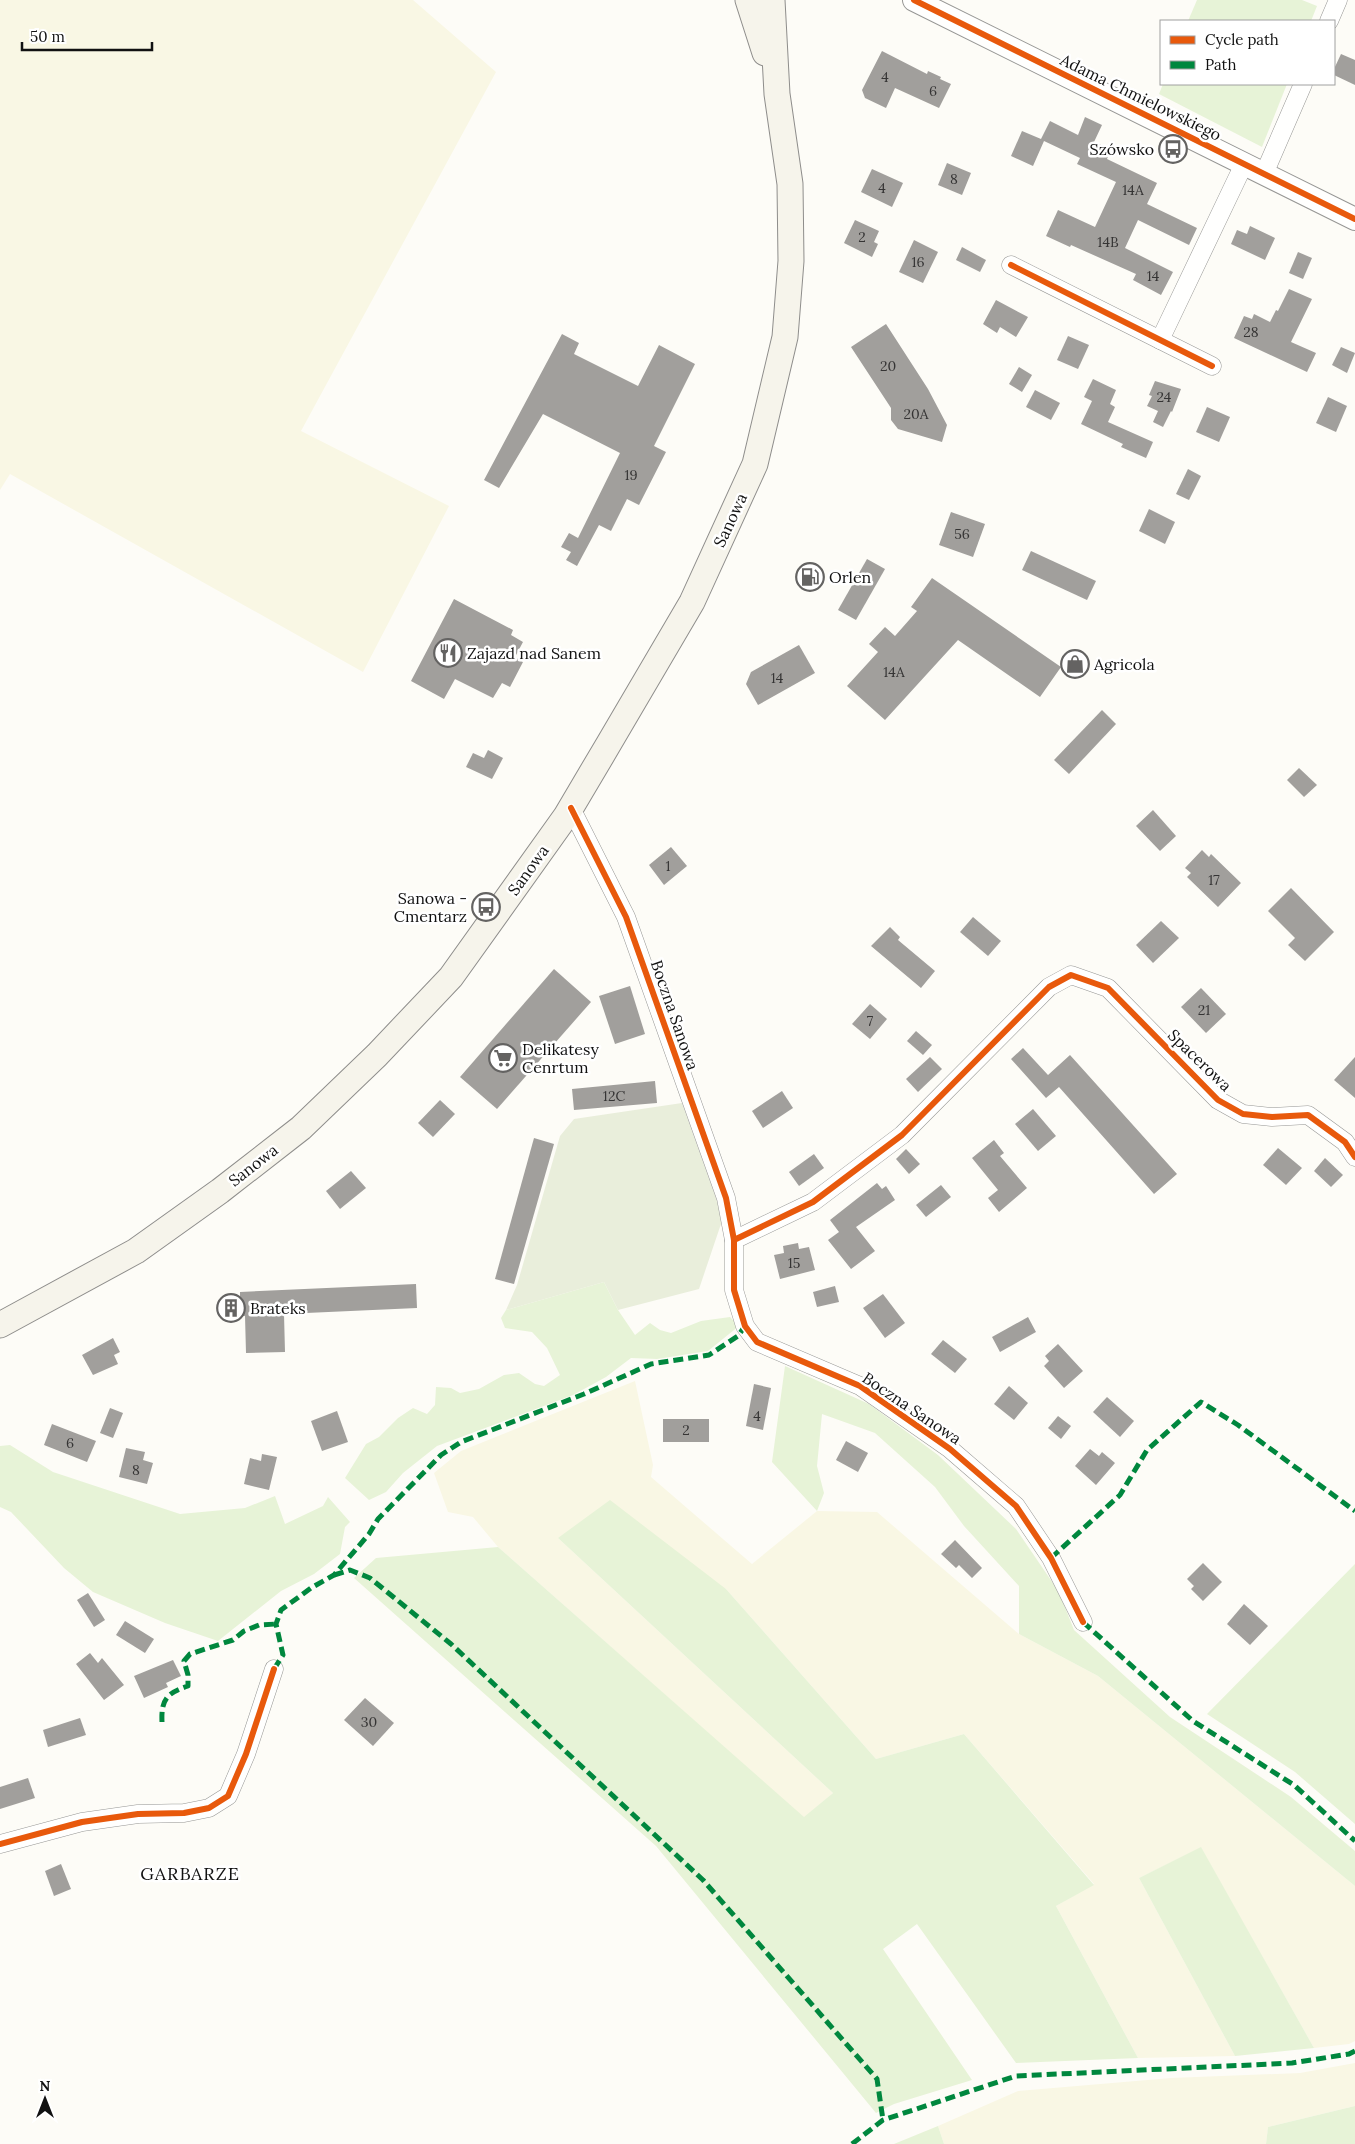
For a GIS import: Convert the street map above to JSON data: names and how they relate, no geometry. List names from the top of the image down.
{
  "streets": {
    "main road": ["Sanowa"],
    "street": ["Adama Chmielowskiego", "Boczna Sanowa", "Spacerowa"]
  },
  "crossings": [
    ["Sanowa", "Boczna Sanowa"],
    ["Boczna Sanowa", "Spacerowa"]
  ],
  "districts": ["GARBARZE"],
  "places": {
    "bus stop": ["Szówsko", "Sanowa - Cmentarz"],
    "fuel station": ["Orlen"],
    "restaurant": ["Zajazd nad Sanem"],
    "shop": ["Agricola"],
    "supermarket": ["Delikatesy Cenrtum"],
    "building": ["Brateks"]
  },
  "house_numbers": [
    "4",
    "6",
    "8",
    "4",
    "14A",
    "2",
    "14B",
    "16",
    "14",
    "28",
    "20",
    "24",
    "20A",
    "19",
    "56",
    "14A",
    "14",
    "1",
    "17",
    "21",
    "7",
    "12C",
    "15",
    "4",
    "2",
    "6",
    "8",
    "30"
  ],
  "legend": ["Cycle path", "Path"],
  "scale_bar": "50 m",
  "north": "top"
}
